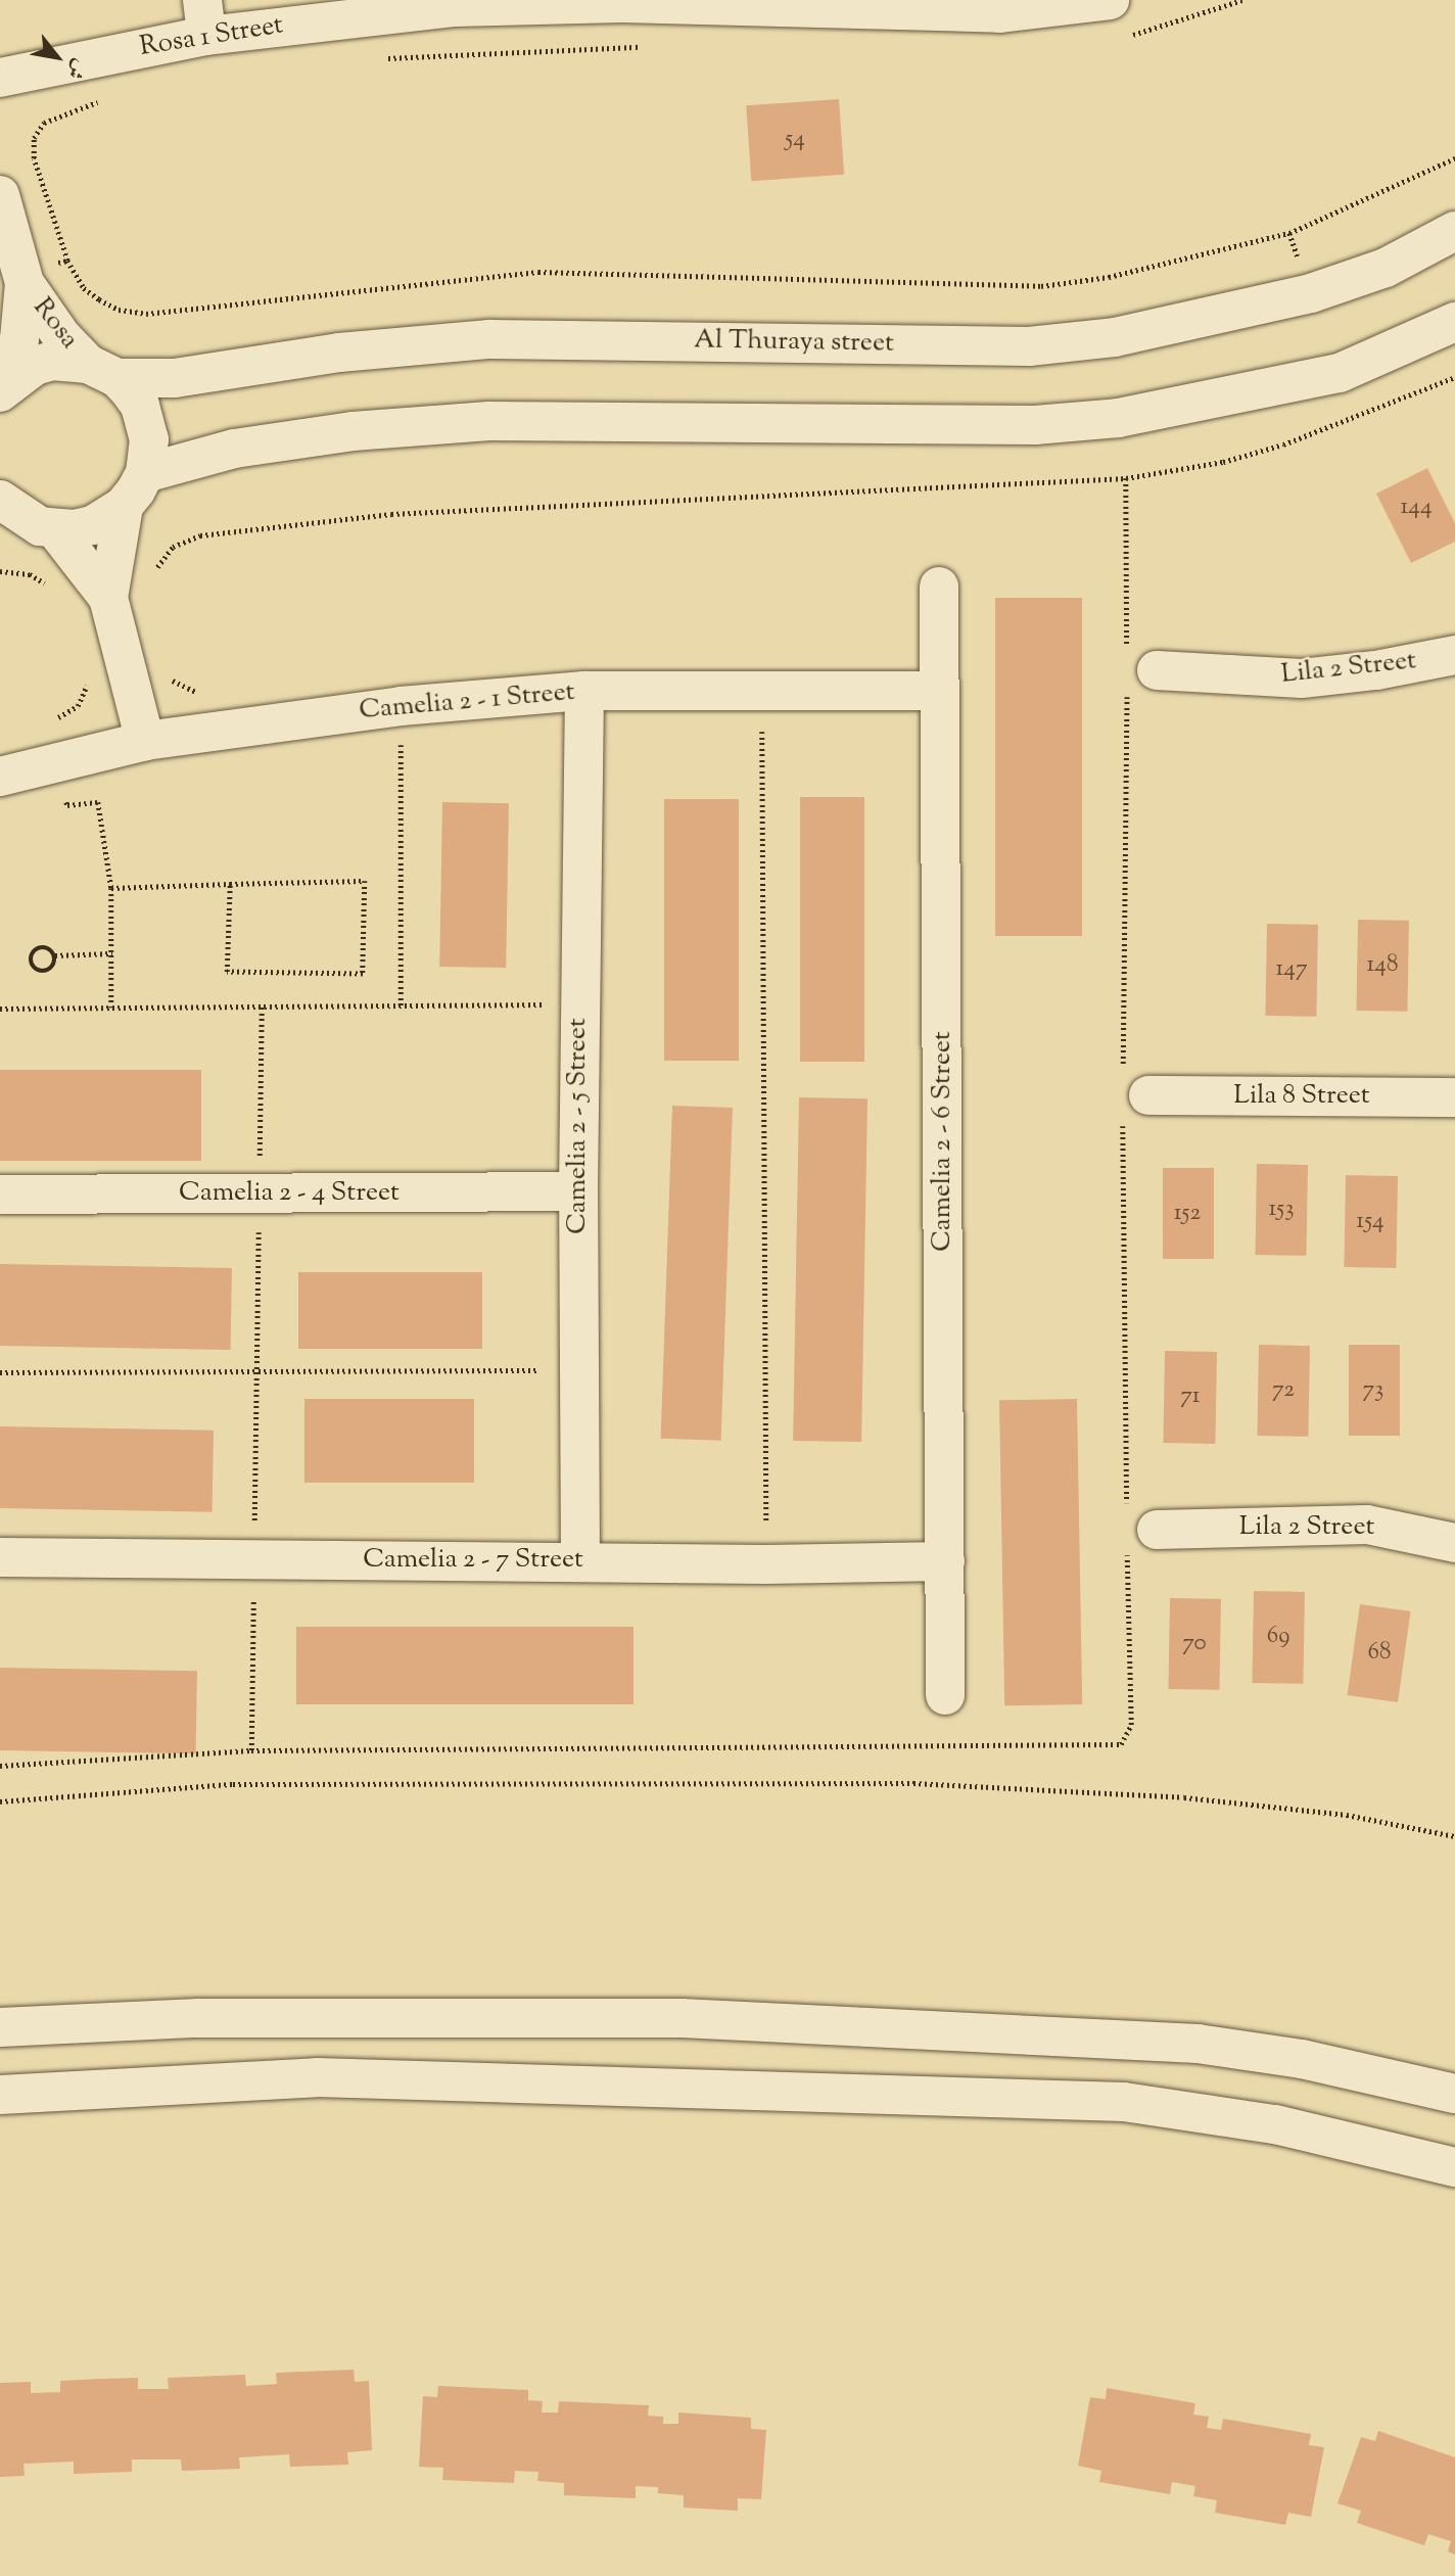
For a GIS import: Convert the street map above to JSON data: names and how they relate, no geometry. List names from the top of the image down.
{
  "streets": {
    "street": [
      "Rosa 1 Street",
      "Rosa",
      "Al Thuraya street",
      "Lila 2 Street",
      "Camelia 2 - 1 Street",
      "Lila 8 Street",
      "Camelia 2 - 5 Street",
      "Camelia 2 - 6 Street",
      "Camelia 2 - 4 Street",
      "Camelia 2 - 7 Street"
    ]
  },
  "crossings": [
    ["Rosa", "Al Thuraya street"],
    ["Camelia 2 - 1 Street", "Camelia 2 - 5 Street"],
    ["Camelia 2 - 1 Street", "Camelia 2 - 6 Street"],
    ["Camelia 2 - 5 Street", "Camelia 2 - 4 Street"],
    ["Camelia 2 - 5 Street", "Camelia 2 - 7 Street"],
    ["Camelia 2 - 6 Street", "Camelia 2 - 7 Street"]
  ],
  "house_numbers": [
    "54",
    "144",
    "148",
    "147",
    "153",
    "152",
    "154",
    "72",
    "73",
    "71",
    "69",
    "70",
    "68"
  ],
  "north": "bottom right"
}
